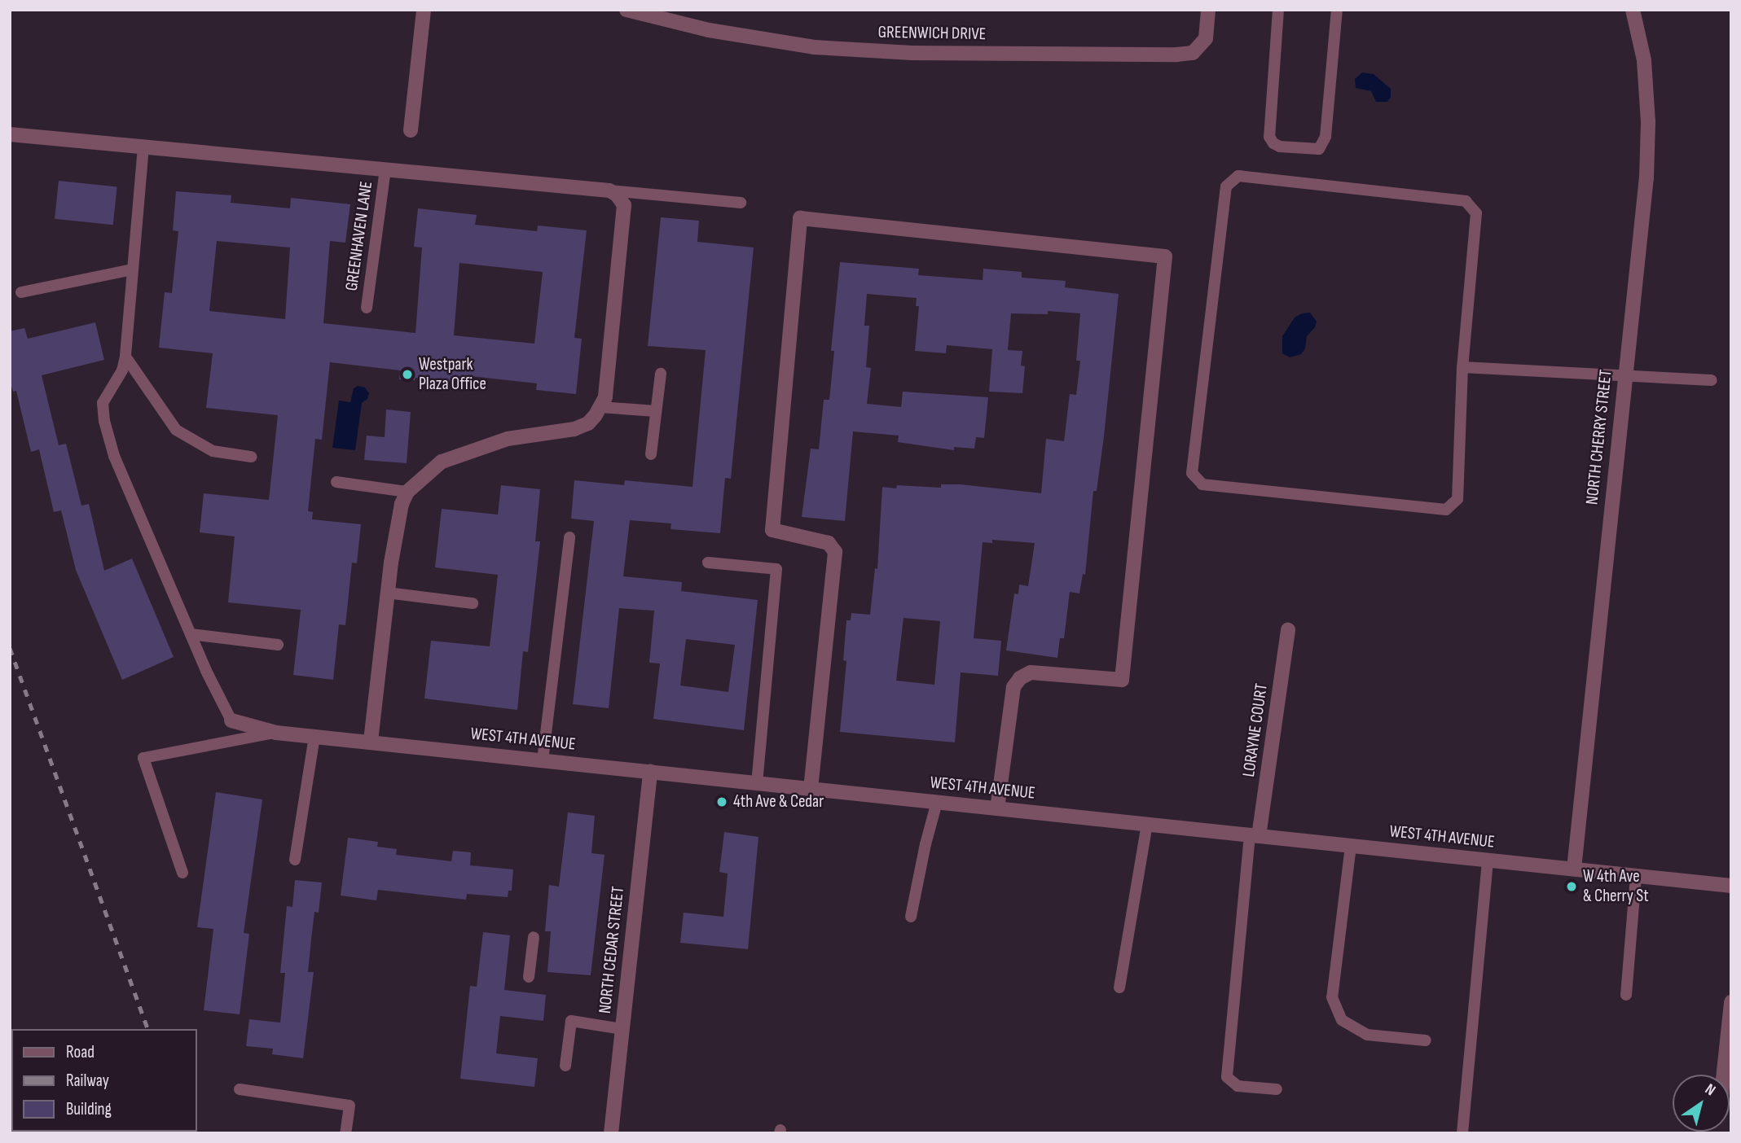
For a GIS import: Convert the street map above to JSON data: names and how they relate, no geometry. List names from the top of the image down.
{
  "streets": {
    "street": [
      "GREENWICH DRIVE",
      "NORTH CHERRY STREET",
      "LORAYNE COURT",
      "WEST 4TH AVENUE",
      "NORTH CEDAR STREET"
    ],
    "lane": ["GREENHAVEN LANE"]
  },
  "crossings": [
    ["NORTH CHERRY STREET", "WEST 4TH AVENUE"],
    ["LORAYNE COURT", "WEST 4TH AVENUE"],
    ["WEST 4TH AVENUE", "NORTH CEDAR STREET"]
  ],
  "places": ["Westpark Plaza Office", "4th Ave & Cedar", "W 4th Ave & Cherry St"],
  "legend": ["Road", "Railway", "Building"],
  "north": "top right"
}
